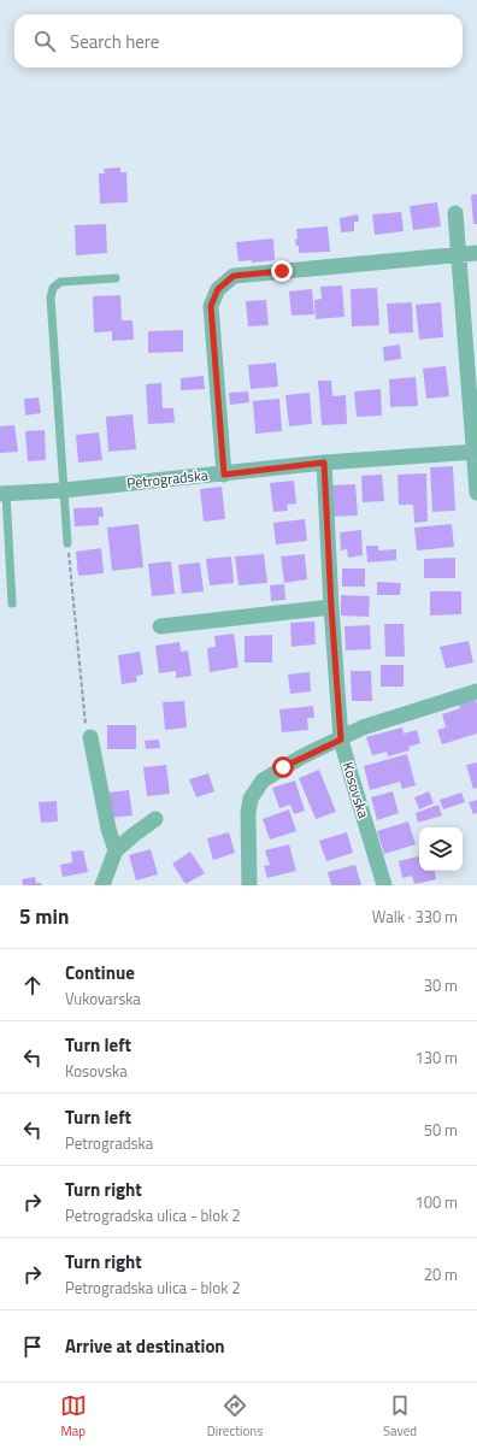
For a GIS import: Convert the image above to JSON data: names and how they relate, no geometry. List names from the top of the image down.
{
  "streets": {
    "street": ["Petrogradska", "Kosovska"]
  },
  "crossings": [
    ["Petrogradska", "Kosovska"]
  ],
  "page": {
    "search": "Search here",
    "heading": ["5 min", "Walk · 330 m"],
    "list": [
      ["Continue", "Vukovarska", "30 m"],
      ["Turn left", "Kosovska", "130 m"],
      ["Turn left", "Petrogradska", "50 m"],
      ["Turn right", "Petrogradska ulica - blok 2", "100 m"],
      ["Turn right", "Petrogradska ulica - blok 2", "20 m"],
      "Arrive at destination"
    ],
    "nav": ["Map", "Directions", "Saved"]
  }
}
